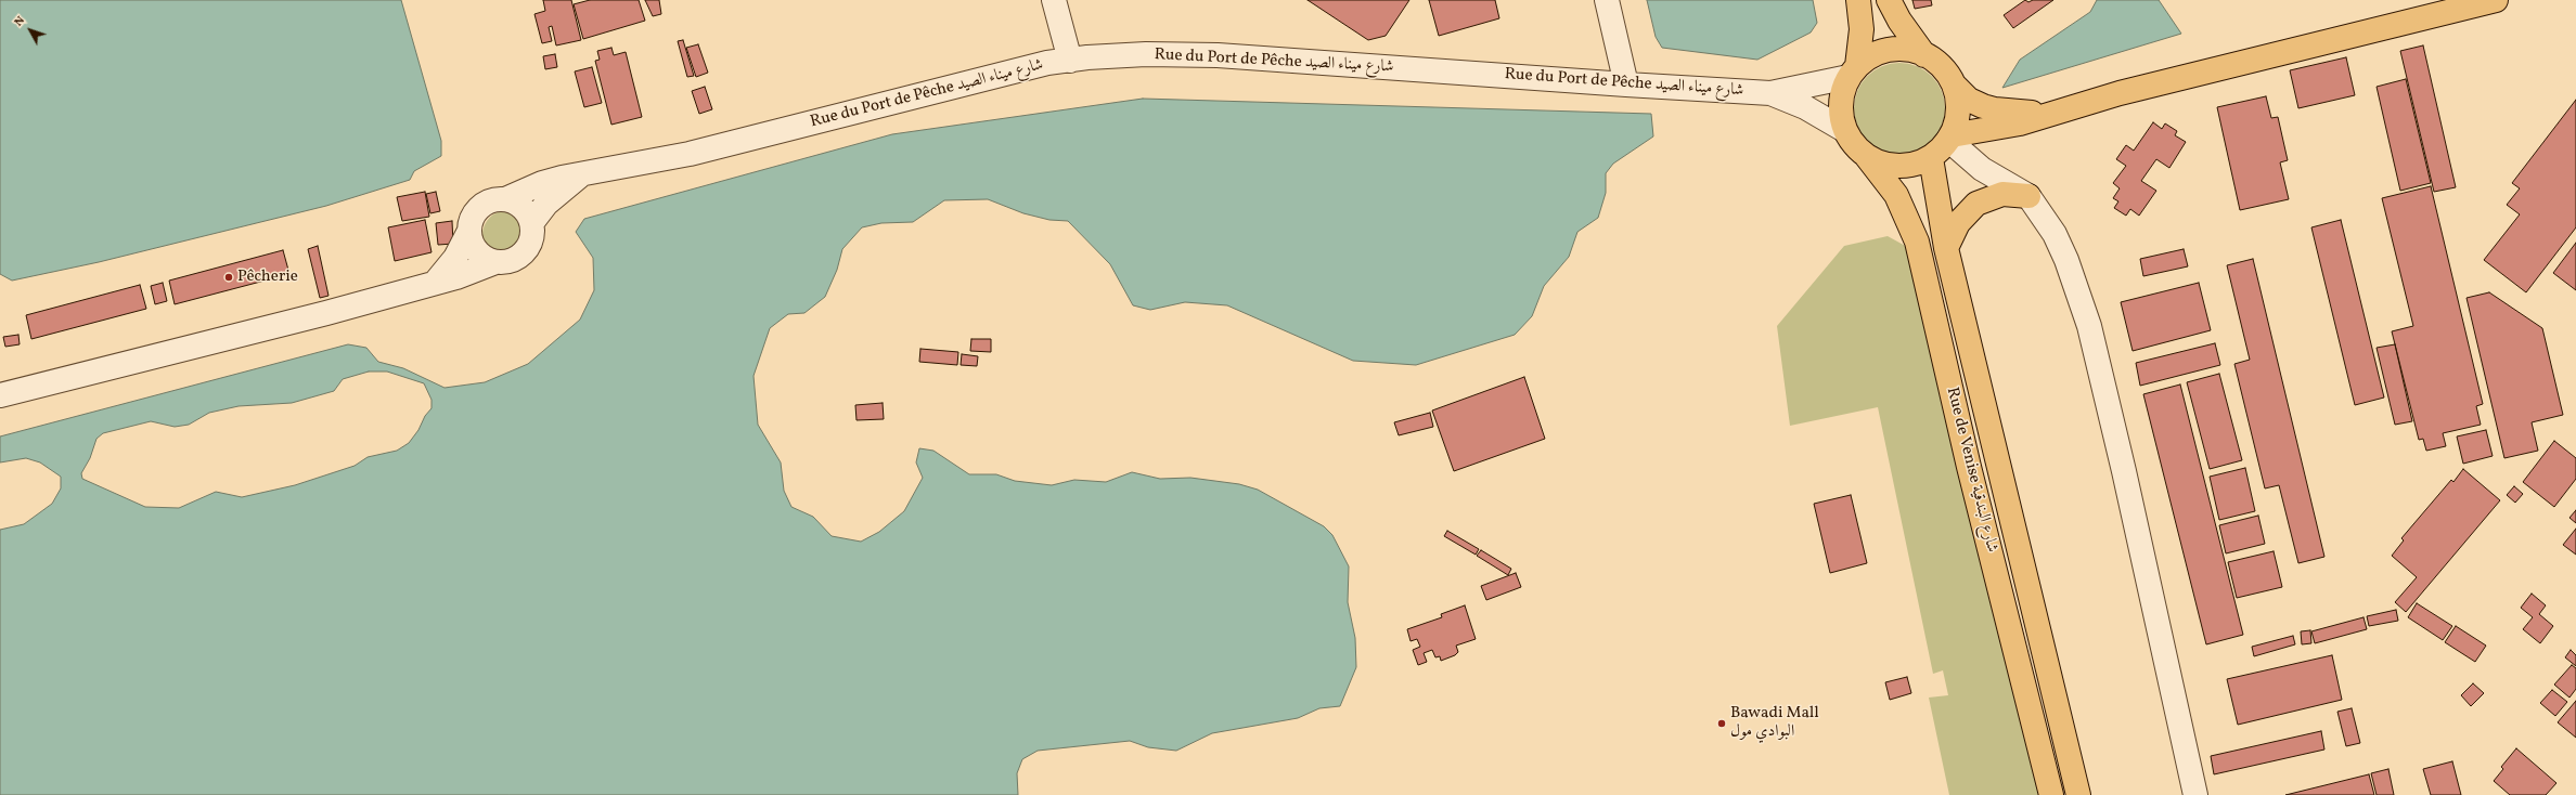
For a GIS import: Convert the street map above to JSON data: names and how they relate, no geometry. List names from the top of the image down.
{
  "streets": {
    "main road": ["Rue de Venise شارع البندقية"],
    "street": ["Rue du Port de Pêche شارع ميناء الصيد"]
  },
  "crossings": [
    ["Rue du Port de Pêche شارع ميناء الصيد", "Rue de Venise شارع البندقية"]
  ],
  "places": ["Pêcherie", "Bawadi Mall البوادي مول"],
  "north": "top left"
}
